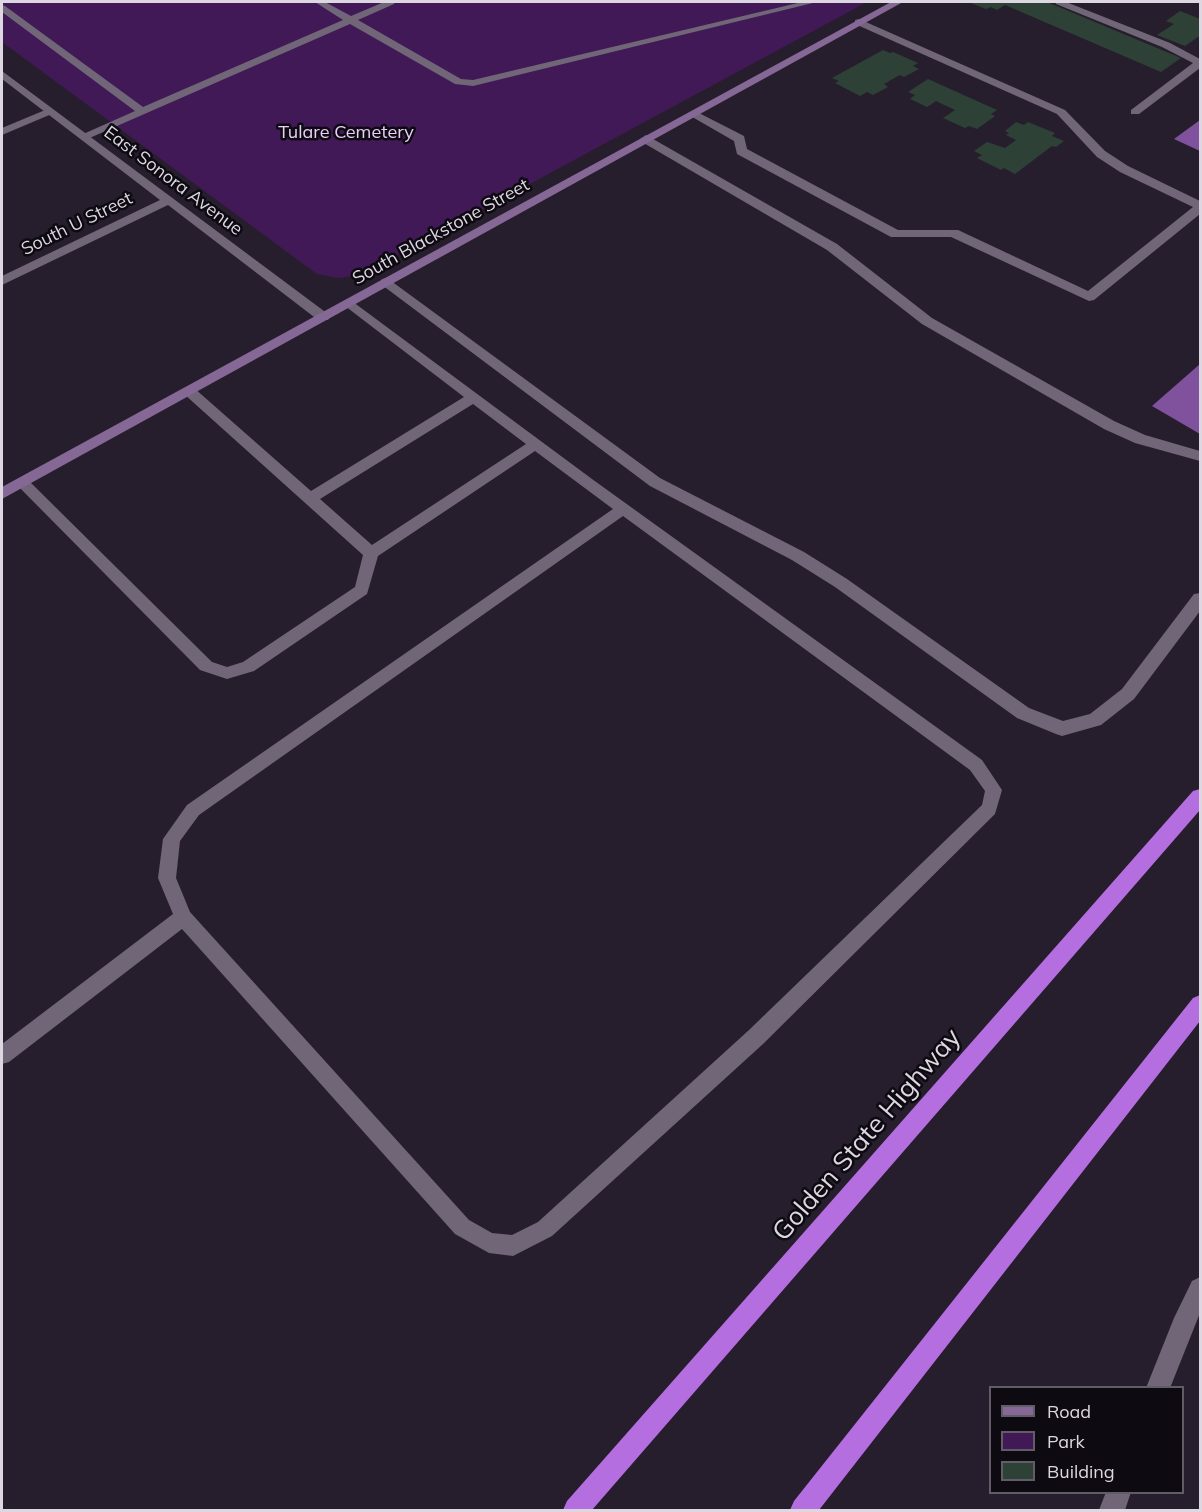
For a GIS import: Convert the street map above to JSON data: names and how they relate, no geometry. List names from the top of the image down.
{
  "streets": {
    "highway": ["Golden State Highway"],
    "main road": ["South Blackstone Street"],
    "street": ["East Sonora Avenue", "South U Street"]
  },
  "crossings": [
    ["East Sonora Avenue", "South U Street"],
    ["East Sonora Avenue", "South Blackstone Street"]
  ],
  "parks": ["Tulare Cemetery"],
  "legend": ["Road", "Park", "Building"]
}
